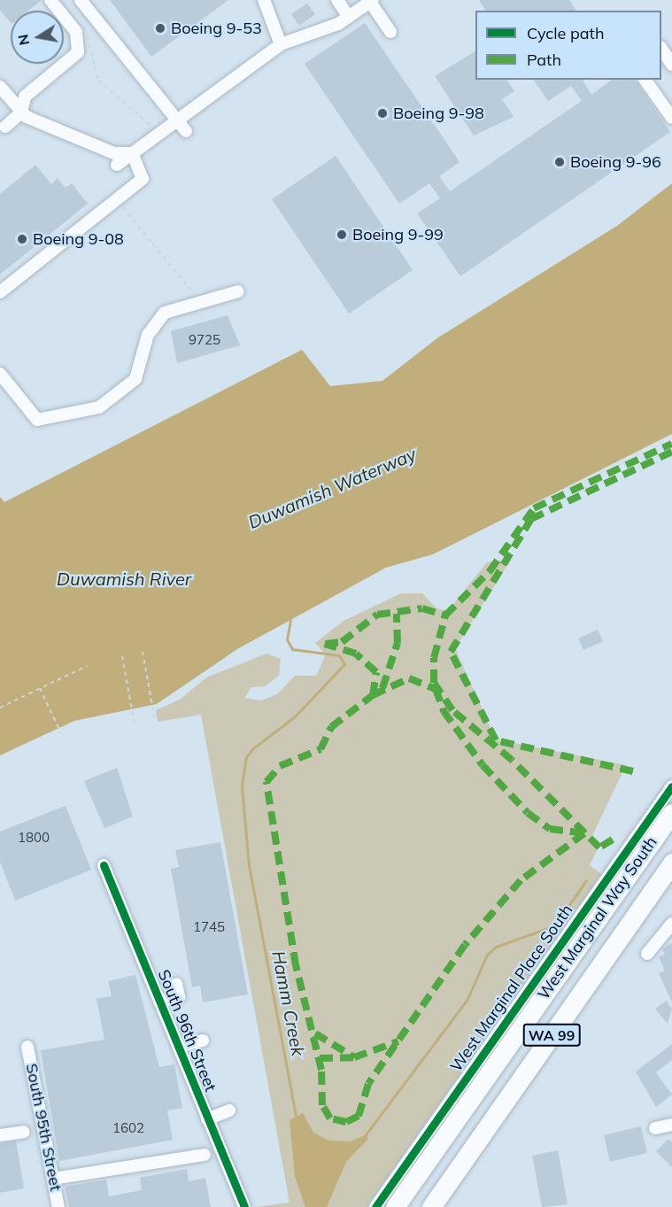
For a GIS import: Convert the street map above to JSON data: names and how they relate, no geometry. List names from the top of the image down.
{
  "streets": {
    "highway": ["West Marginal Way South", "WA 99"],
    "street": ["West Marginal Place South", "South 96th Street", "South 95th Street"]
  },
  "water": ["Duwamish Waterway", "Duwamish River", "Hamm Creek"],
  "places": [
    "Boeing 9-53",
    "Boeing 9-98",
    "Boeing 9-96",
    "Boeing 9-99",
    "Boeing 9-08"
  ],
  "house_numbers": [
    "9725",
    "1800",
    "1745",
    "1602"
  ],
  "legend": ["Cycle path", "Path"],
  "north": "left"
}
